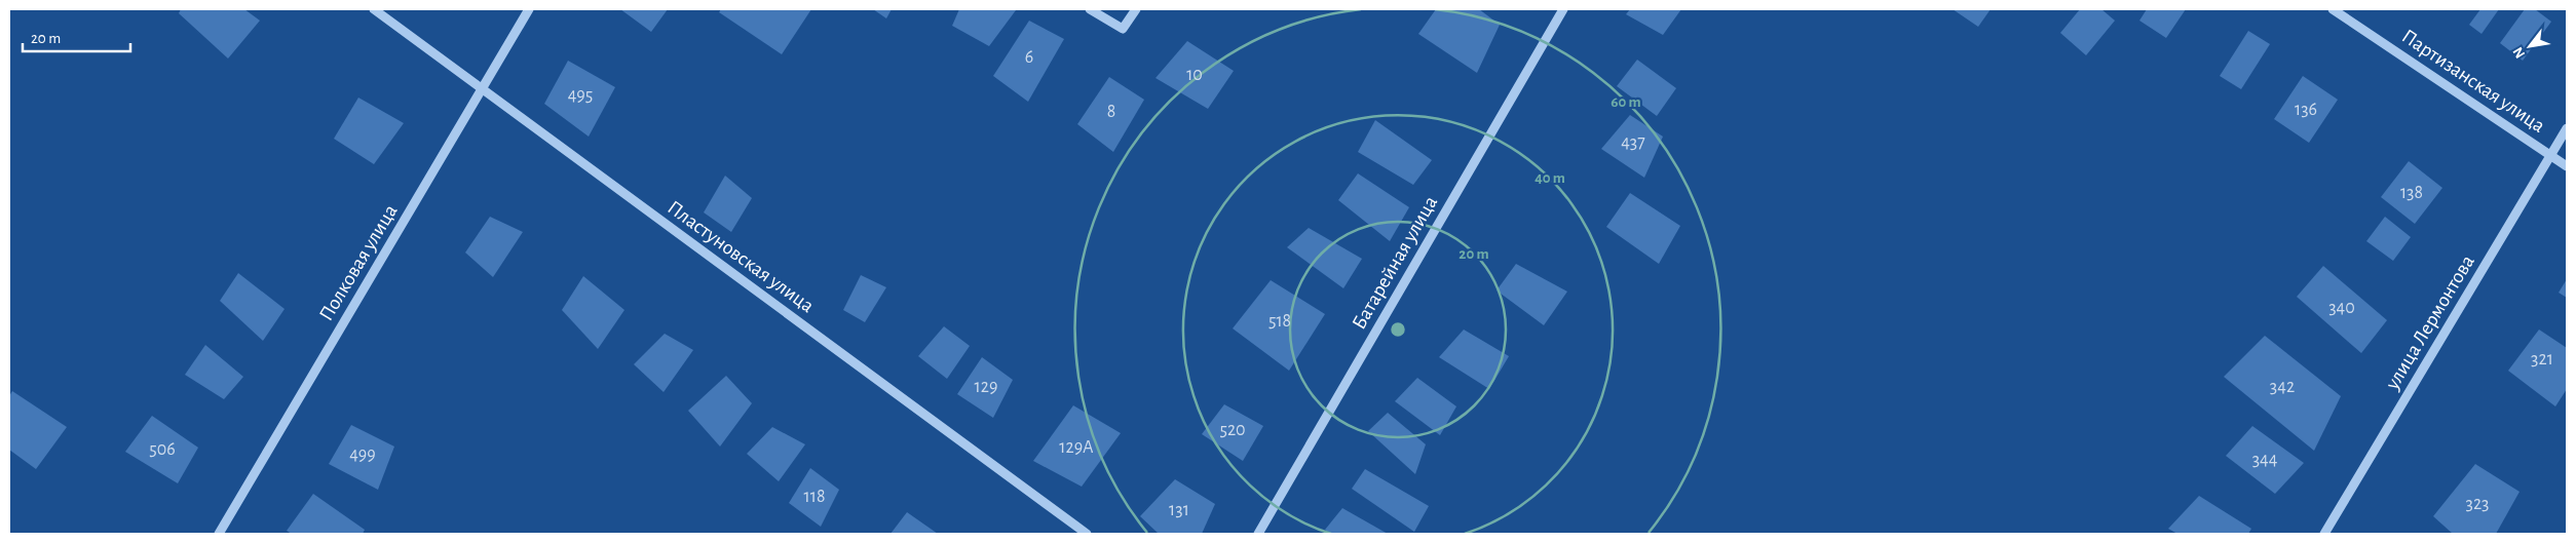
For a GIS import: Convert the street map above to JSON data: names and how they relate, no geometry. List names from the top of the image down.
{
  "streets": {
    "street": [
      "Партизанская улица",
      "Пластуновская улица",
      "Полковая улица",
      "Батарейная улица",
      "улица Лермонтова"
    ]
  },
  "crossings": [
    ["Партизанская улица", "улица Лермонтова"],
    ["Пластуновская улица", "Полковая улица"]
  ],
  "house_numbers": [
    "6",
    "10",
    "495",
    "136",
    "8",
    "437",
    "138",
    "340",
    "518",
    "321",
    "129",
    "342",
    "520",
    "129А",
    "506",
    "499",
    "344",
    "118",
    "323",
    "131"
  ],
  "scale_bar": "20 m",
  "north": "bottom left",
  "rings": ["60 m", "40 m", "20 m"]
}
